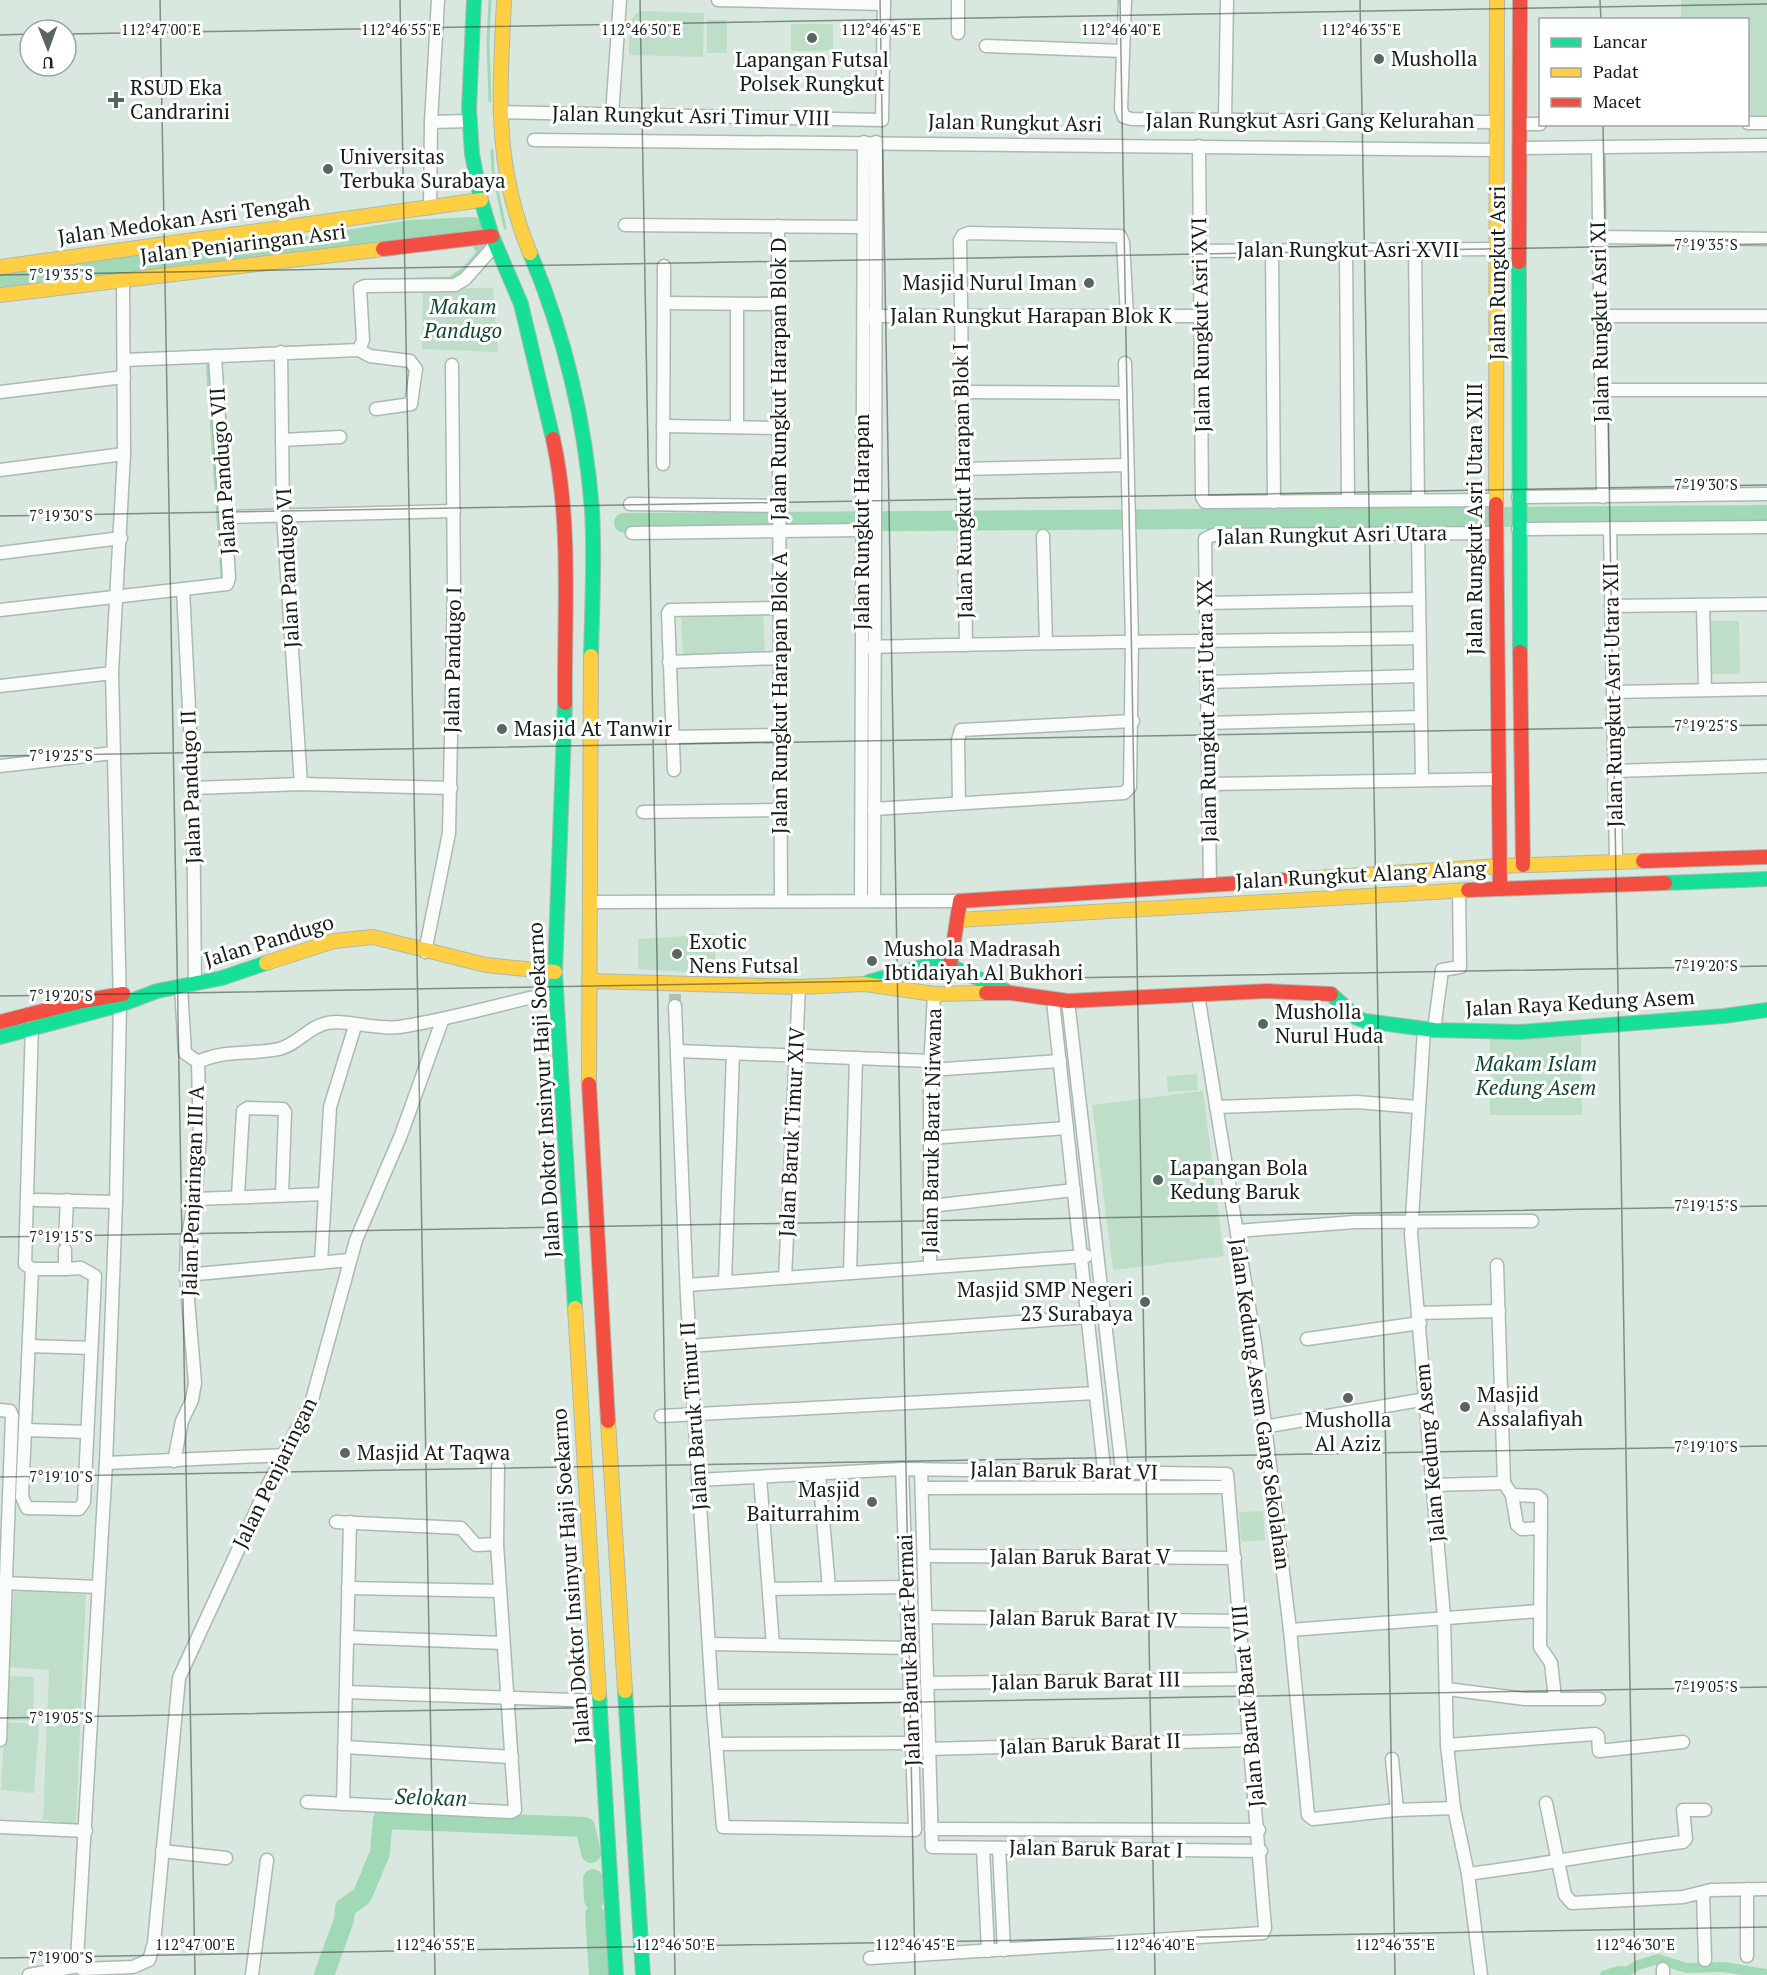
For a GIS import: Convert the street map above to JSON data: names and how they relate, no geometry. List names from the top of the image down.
{
  "streets": {
    "street": [
      "Jalan Rungkut Asri Timur VIII",
      "Jalan Rungkut Asri Gang Kelurahan",
      "Jalan Rungkut Asri",
      "Jalan Medokan Asri Tengah",
      "Jalan Penjaringan Asri",
      "Jalan Rungkut Asri XVII",
      "Jalan Rungkut Harapan Blok K",
      "Jalan Rungkut Asri XI",
      "Jalan Rungkut Asri XVI",
      "Jalan Rungkut Harapan Blok D",
      "Jalan Pandugo VII",
      "Jalan Rungkut Harapan Blok I",
      "Jalan Rungkut Asri Utara XIII",
      "Jalan Rungkut Harapan",
      "Jalan Rungkut Asri Utara",
      "Jalan Pandugo VI",
      "Jalan Pandugo I",
      "Jalan Rungkut Harapan Blok A",
      "Jalan Rungkut Asri Utara XII",
      "Jalan Rungkut Asri Utara XX",
      "Jalan Pandugo II",
      "Jalan Rungkut Alang Alang",
      "Jalan Pandugo",
      "Jalan Raya Kedung Asem",
      "Jalan Doktor Insinyur Haji Soekarno",
      "Jalan Baruk Barat Nirwana",
      "Jalan Baruk Timur XIV",
      "Jalan Penjaringan III A",
      "Jalan Kedung Asem Gang Sekolahan",
      "Jalan Baruk Timur II",
      "Jalan Kedung Asem",
      "Jalan Baruk Barat VI",
      "Jalan Penjaringan",
      "Jalan Baruk Barat V",
      "Jalan Baruk Barat IV",
      "Jalan Baruk Barat Permai",
      "Jalan Baruk Barat III",
      "Jalan Baruk Barat VIII",
      "Jalan Baruk Barat II",
      "Jalan Baruk Barat I"
    ]
  },
  "crossings": [
    ["Jalan Rungkut Asri Timur VIII", "Jalan Doktor Insinyur Haji Soekarno"],
    ["Jalan Rungkut Asri Gang Kelurahan", "Jalan Rungkut Asri Utara XIII"],
    ["Jalan Rungkut Asri", "Jalan Rungkut Asri XVI"],
    ["Jalan Rungkut Asri", "Jalan Rungkut Asri Utara XIII"],
    ["Jalan Rungkut Asri", "Jalan Rungkut Harapan"],
    ["Jalan Rungkut Asri", "Jalan Rungkut Alang Alang"],
    ["Jalan Medokan Asri Tengah", "Jalan Doktor Insinyur Haji Soekarno"],
    ["Jalan Penjaringan Asri", "Jalan Doktor Insinyur Haji Soekarno"],
    ["Jalan Rungkut Asri XVII", "Jalan Rungkut Asri XVI"],
    ["Jalan Rungkut Asri XVII", "Jalan Rungkut Asri Utara XIII"],
    ["Jalan Rungkut Harapan Blok K", "Jalan Rungkut Asri XVI"],
    ["Jalan Rungkut Harapan Blok K", "Jalan Rungkut Harapan Blok I"],
    ["Jalan Rungkut Harapan Blok K", "Jalan Rungkut Harapan"],
    ["Jalan Rungkut Asri XVI", "Jalan Rungkut Asri Utara"],
    ["Jalan Rungkut Harapan Blok D", "Jalan Rungkut Harapan Blok A"],
    ["Jalan Pandugo VII", "Jalan Pandugo II"],
    ["Jalan Rungkut Asri Utara XIII", "Jalan Rungkut Asri Utara"],
    ["Jalan Rungkut Asri Utara XIII", "Jalan Rungkut Alang Alang"],
    ["Jalan Rungkut Harapan", "Jalan Rungkut Harapan Blok A"],
    ["Jalan Rungkut Asri Utara", "Jalan Rungkut Asri Utara XX"],
    ["Jalan Pandugo I", "Jalan Pandugo"],
    ["Jalan Rungkut Asri Utara XII", "Jalan Rungkut Alang Alang"],
    ["Jalan Rungkut Asri Utara XX", "Jalan Rungkut Alang Alang"],
    ["Jalan Pandugo II", "Jalan Pandugo"],
    ["Jalan Pandugo II", "Jalan Penjaringan III A"],
    ["Jalan Rungkut Alang Alang", "Jalan Kedung Asem"],
    ["Jalan Pandugo", "Jalan Doktor Insinyur Haji Soekarno"],
    ["Jalan Raya Kedung Asem", "Jalan Doktor Insinyur Haji Soekarno"],
    ["Jalan Raya Kedung Asem", "Jalan Baruk Barat Nirwana"],
    ["Jalan Raya Kedung Asem", "Jalan Baruk Timur XIV"],
    ["Jalan Raya Kedung Asem", "Jalan Kedung Asem Gang Sekolahan"],
    ["Jalan Raya Kedung Asem", "Jalan Baruk Timur II"],
    ["Jalan Raya Kedung Asem", "Jalan Kedung Asem"],
    ["Jalan Baruk Timur II", "Jalan Baruk Barat VI"],
    ["Jalan Baruk Timur II", "Jalan Baruk Barat Permai"],
    ["Jalan Baruk Barat VI", "Jalan Baruk Barat Permai"],
    ["Jalan Baruk Barat VI", "Jalan Baruk Barat VIII"],
    ["Jalan Baruk Barat V", "Jalan Baruk Barat Permai"],
    ["Jalan Baruk Barat V", "Jalan Baruk Barat VIII"],
    ["Jalan Baruk Barat IV", "Jalan Baruk Barat Permai"],
    ["Jalan Baruk Barat IV", "Jalan Baruk Barat VIII"],
    ["Jalan Baruk Barat Permai", "Jalan Baruk Barat III"],
    ["Jalan Baruk Barat Permai", "Jalan Baruk Barat II"],
    ["Jalan Baruk Barat Permai", "Jalan Baruk Barat I"],
    ["Jalan Baruk Barat III", "Jalan Baruk Barat VIII"],
    ["Jalan Baruk Barat VIII", "Jalan Baruk Barat II"],
    ["Jalan Baruk Barat VIII", "Jalan Baruk Barat I"]
  ],
  "water": ["Selokan"],
  "parks": ["Makam Pandugo", "Makam Islam Kedung Asem"],
  "places": {
    "other": [
      "Lapangan Futsal Polsek Rungkut",
      "Musholla",
      "Universitas Terbuka Surabaya",
      "Masjid Nurul Iman",
      "Masjid At Tanwir",
      "Exotic Nens Futsal",
      "Mushola Madrasah Ibtidaiyah Al Bukhori",
      "Musholla Nurul Huda",
      "Lapangan Bola Kedung Baruk",
      "Masjid SMP Negeri 23 Surabaya",
      "Musholla Al Aziz",
      "Masjid Assalafiyah",
      "Masjid At Taqwa",
      "Masjid Baiturrahim"
    ],
    "health": ["RSUD Eka Candrarini"]
  },
  "legend": ["Lancar", "Padat", "Macet"],
  "north": "bottom",
  "coordinates": [
    "112°47'00\"E",
    "112°46'55\"E",
    "112°46'50\"E",
    "112°46'45\"E",
    "112°46'40\"E",
    "112°46'35\"E",
    "7°19'35\"S",
    "7°19'30\"S",
    "7°19'25\"S",
    "7°19'20\"S",
    "7°19'15\"S",
    "7°19'10\"S",
    "7°19'05\"S",
    "112°46'30\"E",
    "7°19'00\"S"
  ]
}
